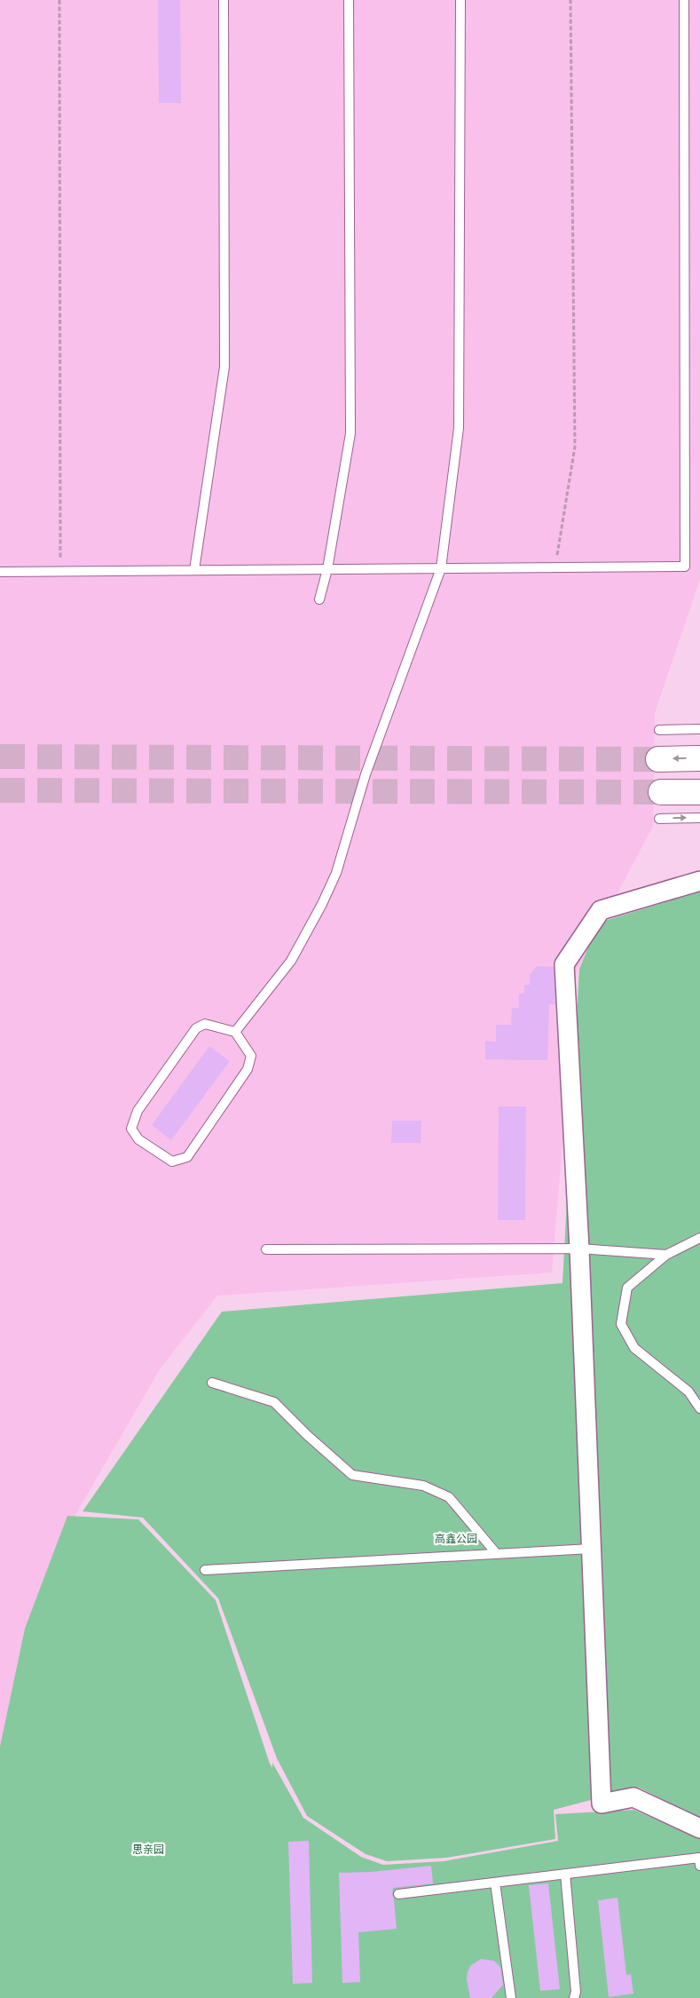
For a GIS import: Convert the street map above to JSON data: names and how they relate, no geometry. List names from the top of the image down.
{
  "parks": ["高鑫公园", "思亲园"]
}
